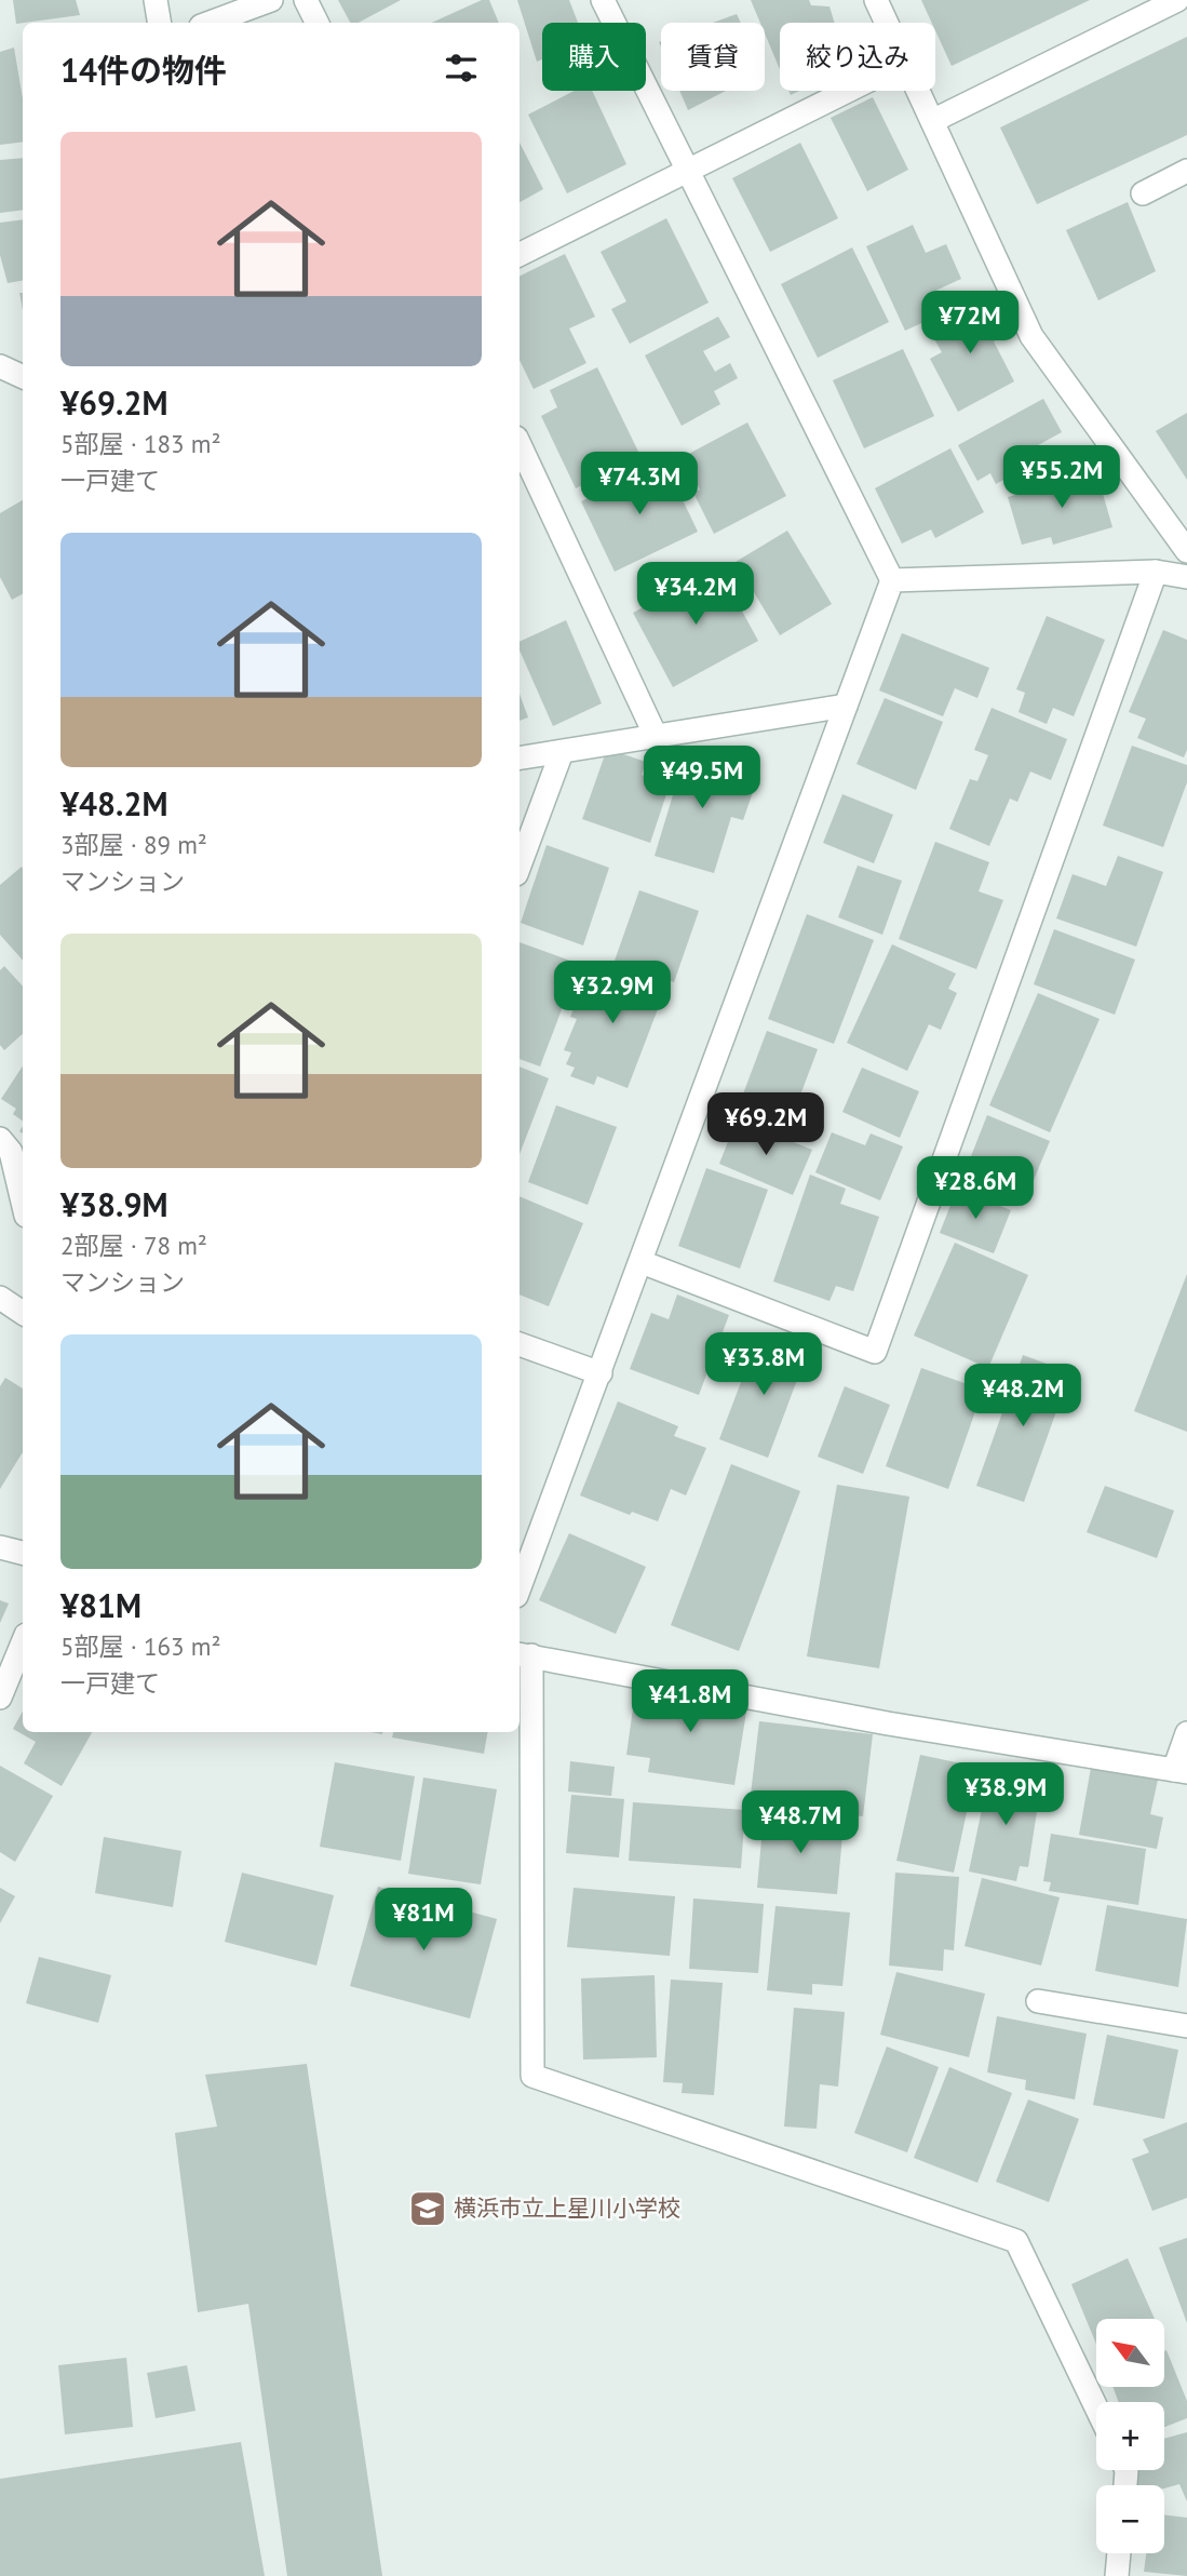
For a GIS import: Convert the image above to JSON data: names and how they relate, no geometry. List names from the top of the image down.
{
  "places": {
    "school or university": ["横浜市立上星川小学校"]
  },
  "north": "top left",
  "page": {
    "chip": ["購入", "賃貸", "絞り込み"],
    "heading": "14件の物件",
    "list": [
      {
        "name": "¥69.2M",
        "note": "5部屋 · 183 m² · 一戸建て"
      },
      {
        "name": "¥48.2M",
        "note": "3部屋 · 89 m² · マンション"
      },
      {
        "name": "¥38.9M",
        "note": "2部屋 · 78 m² · マンション"
      },
      {
        "name": "¥81M",
        "note": "5部屋 · 163 m² · 一戸建て"
      }
    ],
    "price": [
      "¥72M",
      "¥55.2M",
      "¥74.3M",
      "¥34.2M",
      "¥49.5M",
      "¥32.9M",
      "¥69.2M",
      "¥28.6M",
      "¥33.8M",
      "¥48.2M",
      "¥41.8M",
      "¥38.9M",
      "¥48.7M",
      "¥81M"
    ],
    "map_buttons": ["+", "−"]
  }
}
